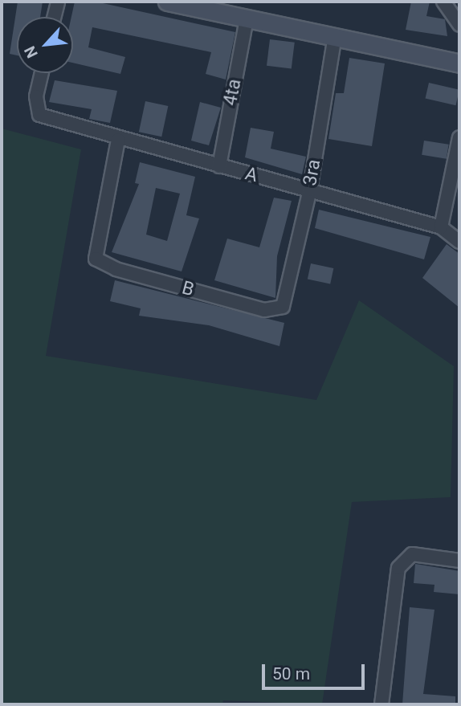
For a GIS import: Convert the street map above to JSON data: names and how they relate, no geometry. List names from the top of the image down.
{
  "streets": {
    "street": [
      "4ta",
      "3ra",
      "A",
      "B"
    ]
  },
  "crossings": [
    ["4ta", "A"],
    ["3ra", "A"],
    ["3ra", "B"],
    ["A", "B"]
  ],
  "scale_bar": "50 m",
  "north": "bottom left"
}
